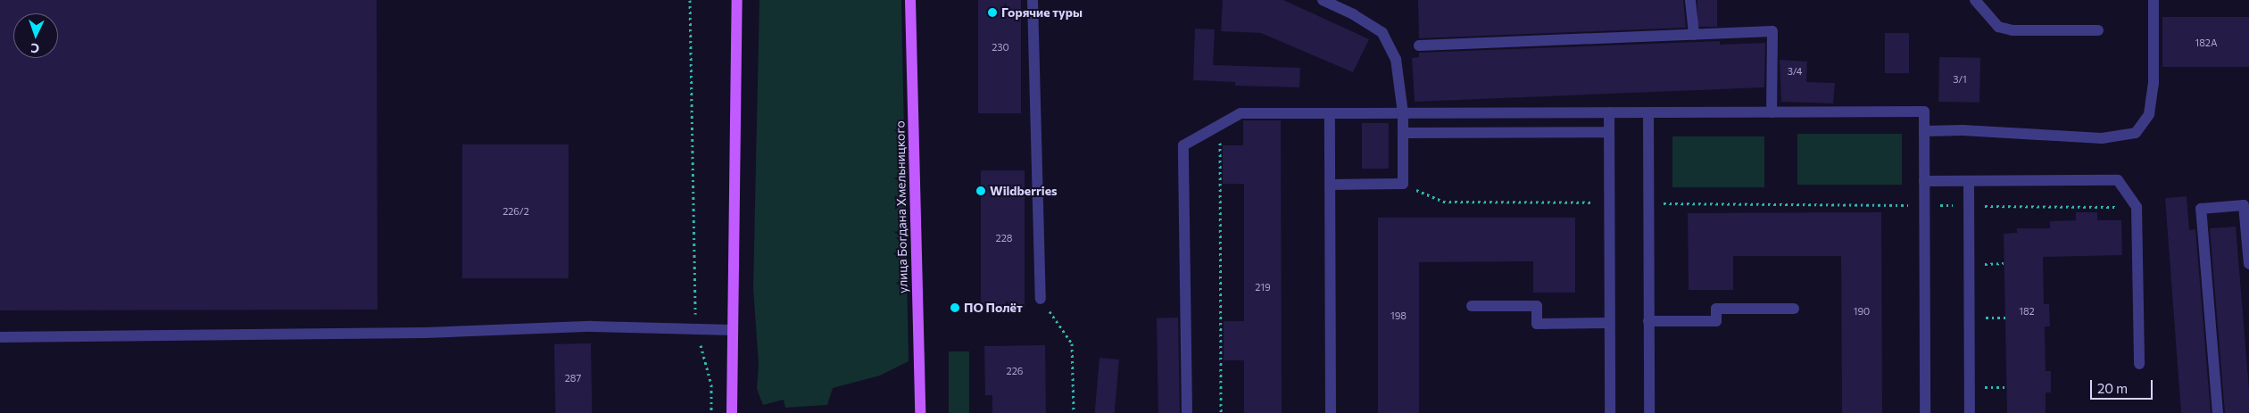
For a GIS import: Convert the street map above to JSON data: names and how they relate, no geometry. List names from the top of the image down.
{
  "streets": {
    "main road": ["улица Богдана Хмельницкого"]
  },
  "places": ["Горячие туры", "Wildberries", "ПО Полёт"],
  "house_numbers": [
    "182А",
    "230",
    "3/4",
    "3/1",
    "226/2",
    "228",
    "219",
    "190",
    "182",
    "198",
    "226",
    "287"
  ],
  "scale_bar": "20 m",
  "north": "bottom"
}
